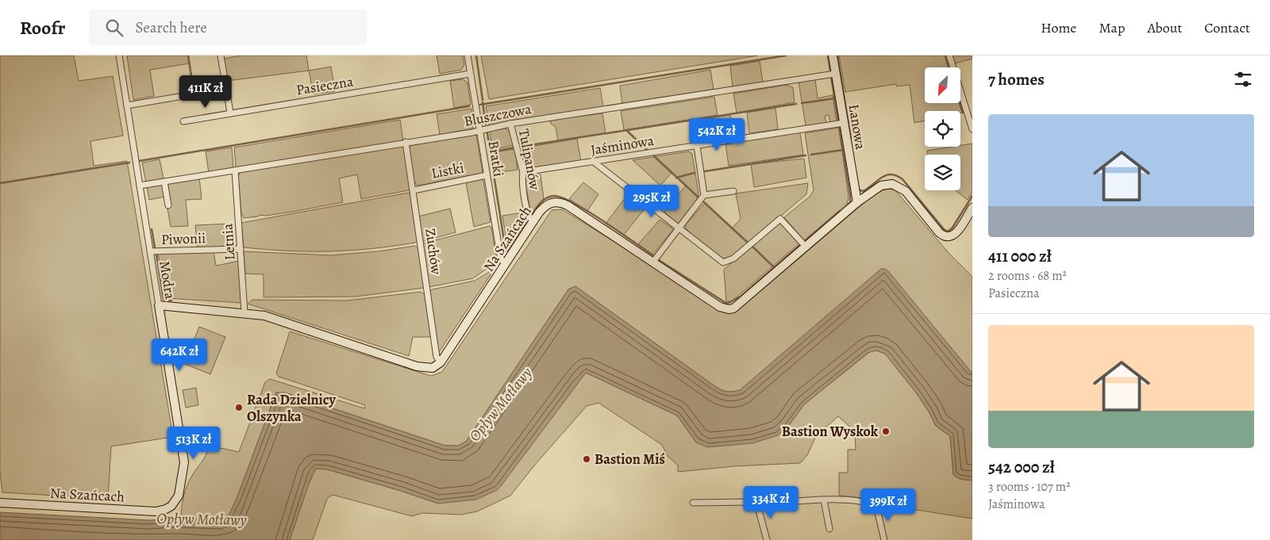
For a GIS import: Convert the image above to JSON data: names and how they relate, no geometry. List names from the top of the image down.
{
  "streets": {
    "street": [
      "Pasieczna",
      "Bluszczowa",
      "Łanowa",
      "Jaśminowa",
      "Bratki",
      "Tulipanów",
      "Listki",
      "Piwonii",
      "Na Szańcach",
      "Letnia",
      "Zuchów",
      "Modra"
    ]
  },
  "crossings": [
    ["Pasieczna", "Bratki"],
    ["Bluszczowa", "Łanowa"],
    ["Bluszczowa", "Bratki"],
    ["Bluszczowa", "Tulipanów"],
    ["Bluszczowa", "Letnia"],
    ["Bluszczowa", "Zuchów"],
    ["Bluszczowa", "Modra"],
    ["Łanowa", "Jaśminowa"],
    ["Łanowa", "Na Szańcach"],
    ["Jaśminowa", "Tulipanów"],
    ["Bratki", "Listki"],
    ["Bratki", "Na Szańcach"],
    ["Tulipanów", "Na Szańcach"],
    ["Listki", "Zuchów"],
    ["Piwonii", "Letnia"],
    ["Piwonii", "Modra"],
    ["Na Szańcach", "Zuchów"],
    ["Na Szańcach", "Modra"]
  ],
  "water": ["Opływ Motławy"],
  "places": ["Rada Dzielnicy Olszynka", "Bastion Wyskok", "Bastion Miś"],
  "north": "bottom left",
  "page": {
    "header": "Roofr",
    "search": "Search here",
    "nav": [
      "Home",
      "Map",
      "About",
      "Contact"
    ],
    "heading": "7 homes",
    "price": [
      "411K zł",
      "542K zł",
      "295K zł",
      "642K zł",
      "513K zł",
      "334K zł",
      "399K zł"
    ],
    "list": [
      {
        "name": "411 000 zł",
        "note": "2 rooms · 68 m² · Pasieczna"
      },
      {
        "name": "542 000 zł",
        "note": "3 rooms · 107 m² · Jaśminowa"
      }
    ]
  }
}
